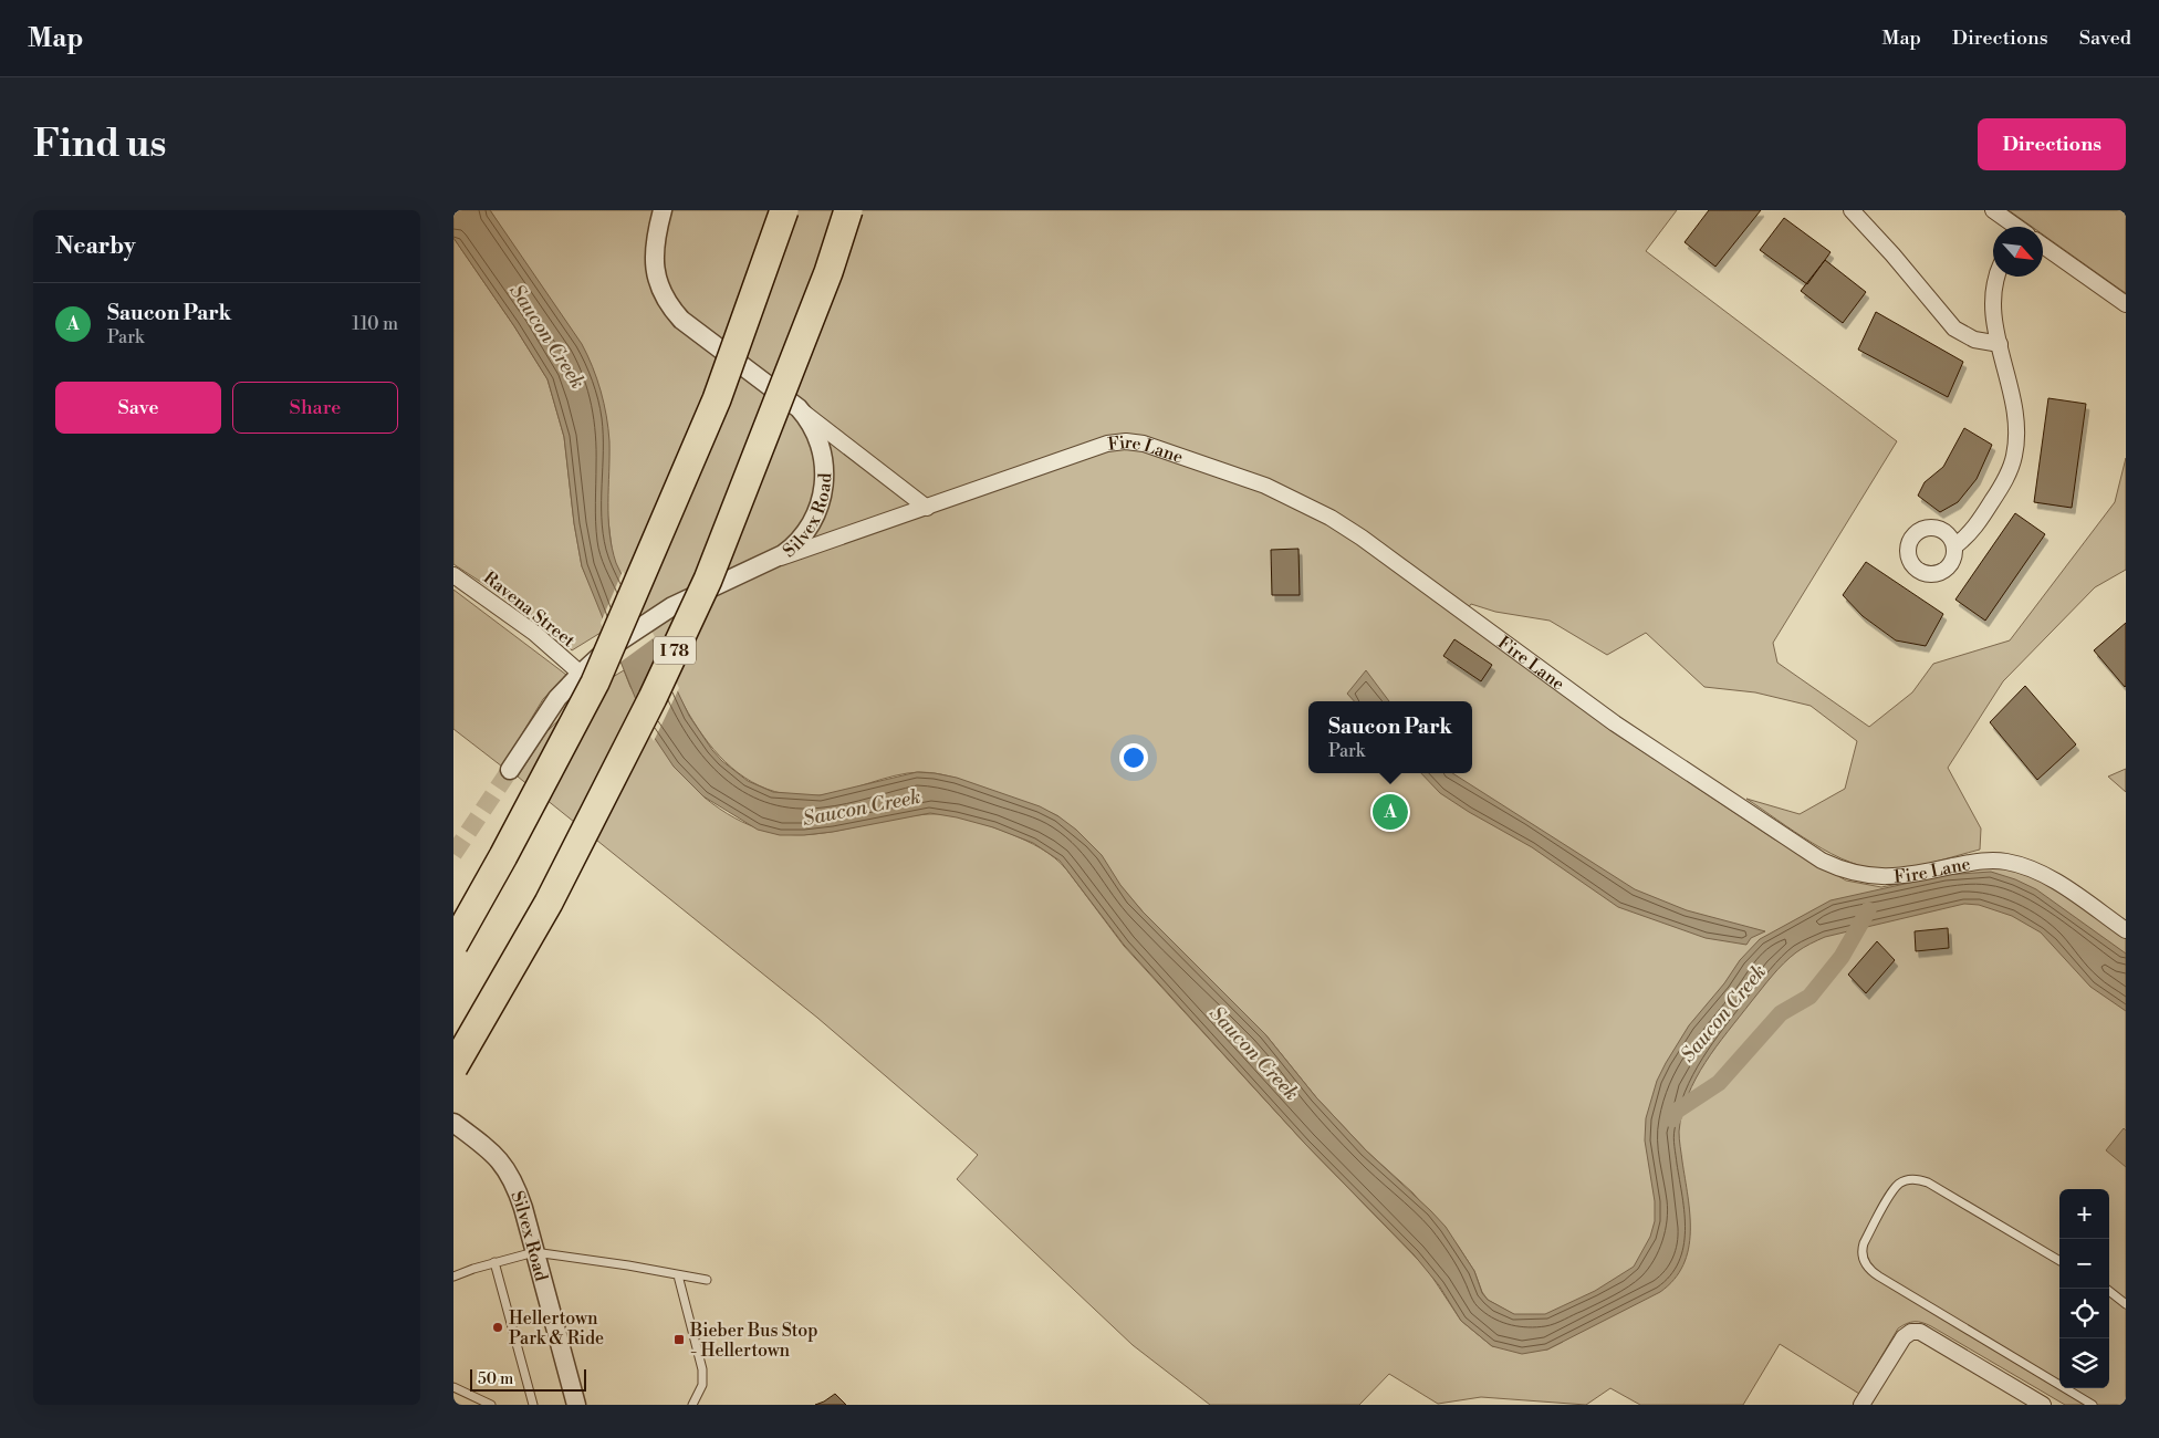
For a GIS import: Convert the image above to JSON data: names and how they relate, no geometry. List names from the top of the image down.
{
  "streets": {
    "highway": ["I 78"],
    "street": ["Fire Lane", "Silvex Road", "Ravena Street"]
  },
  "crossings": [
    ["Fire Lane", "Silvex Road"],
    ["Silvex Road", "Ravena Street"]
  ],
  "water": ["Saucon Creek"],
  "places": {
    "other": ["Hellertown Park & Ride"],
    "transit": ["Bieber Bus Stop - Hellertown"]
  },
  "scale_bar": "50 m",
  "north": "bottom right",
  "page": {
    "header": "Map",
    "nav": ["Map", "Directions", "Saved"],
    "buttons": [
      "Directions",
      ["Save", "Share"]
    ],
    "title": "Find us",
    "heading": "Nearby",
    "list": [
      {
        "mark": "A",
        "name": "Saucon Park",
        "note": "Park",
        "value": "110 m"
      }
    ],
    "popup": ["Saucon Park", "Park"],
    "pins": "A",
    "map_buttons": ["+", "−"],
    "scale": "50 m"
  }
}
